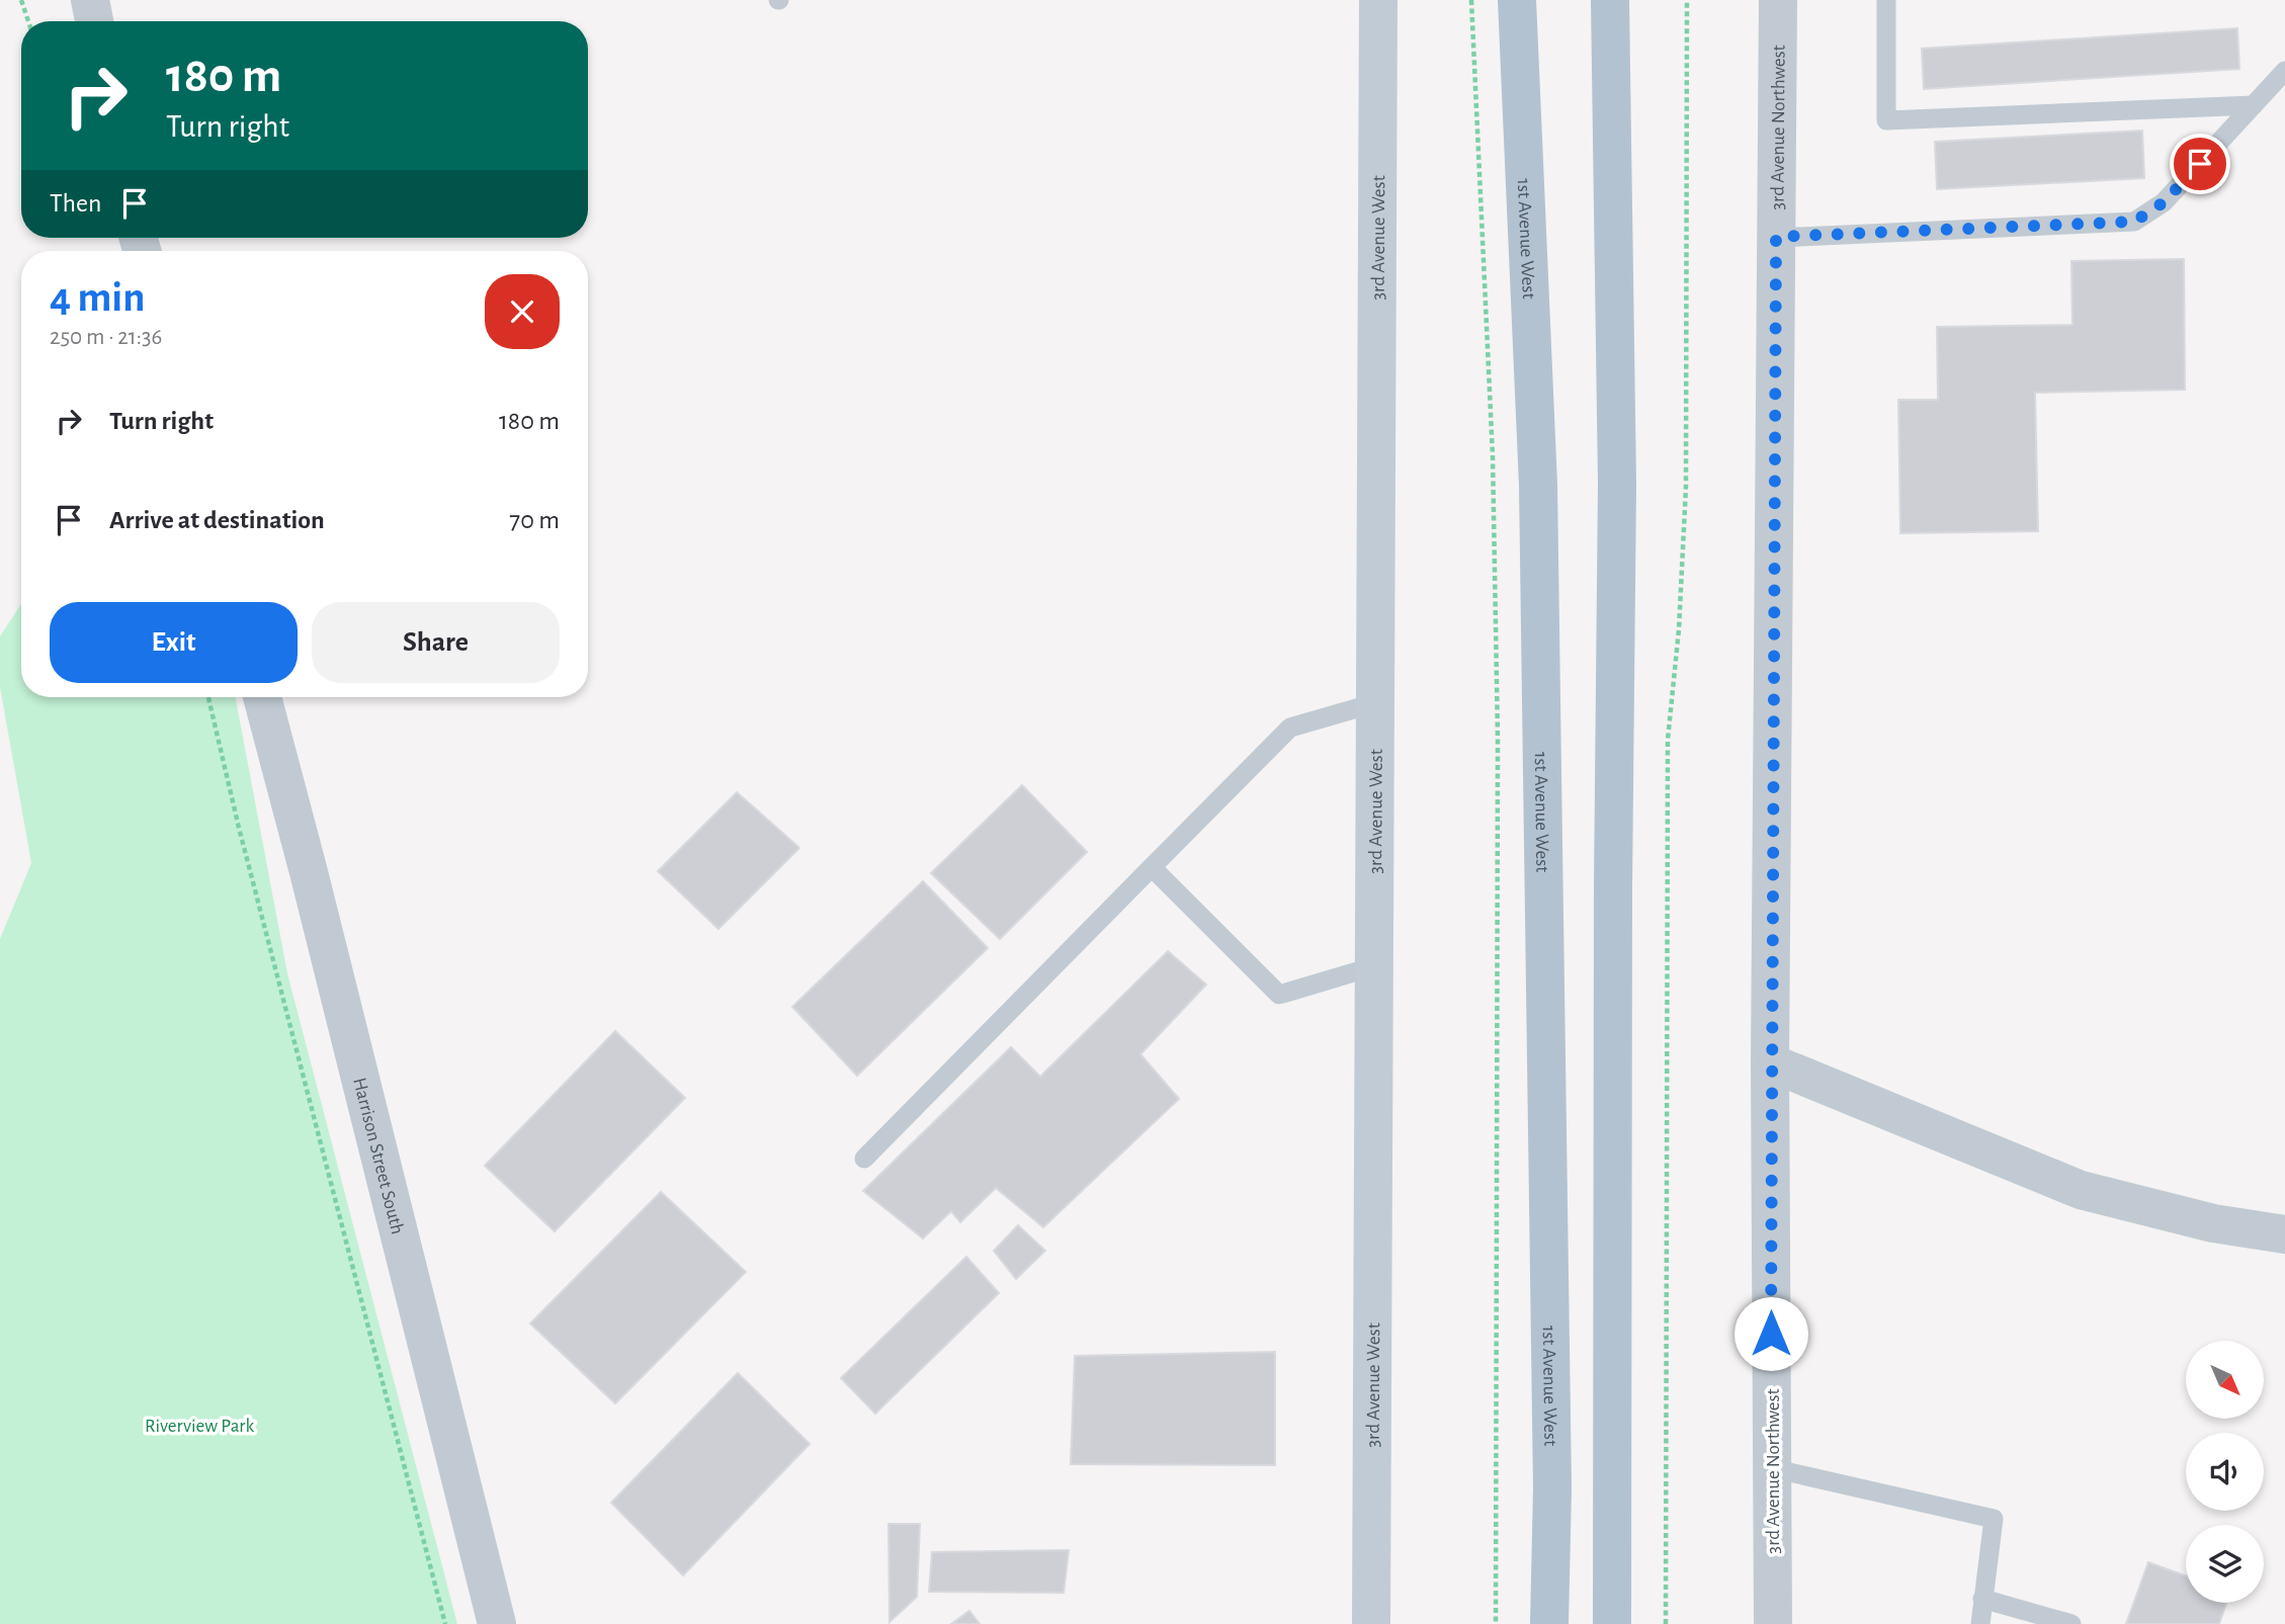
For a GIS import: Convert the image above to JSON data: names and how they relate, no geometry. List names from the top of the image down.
{
  "streets": {
    "main road": ["1st Avenue West"],
    "street": ["3rd Avenue Northwest", "3rd Avenue West", "Harrison Street South"]
  },
  "parks": ["Riverview Park"],
  "north": "bottom right",
  "page": {
    "turn": ["180 m", "Turn right"],
    "then": "Then",
    "heading": ["4 min", "250 m · 21:36"],
    "list": [
      {
        "name": "Turn right",
        "value": "180 m"
      },
      {
        "name": "Arrive at destination",
        "value": "70 m"
      }
    ],
    "buttons": ["Exit", "Share"]
  }
}
